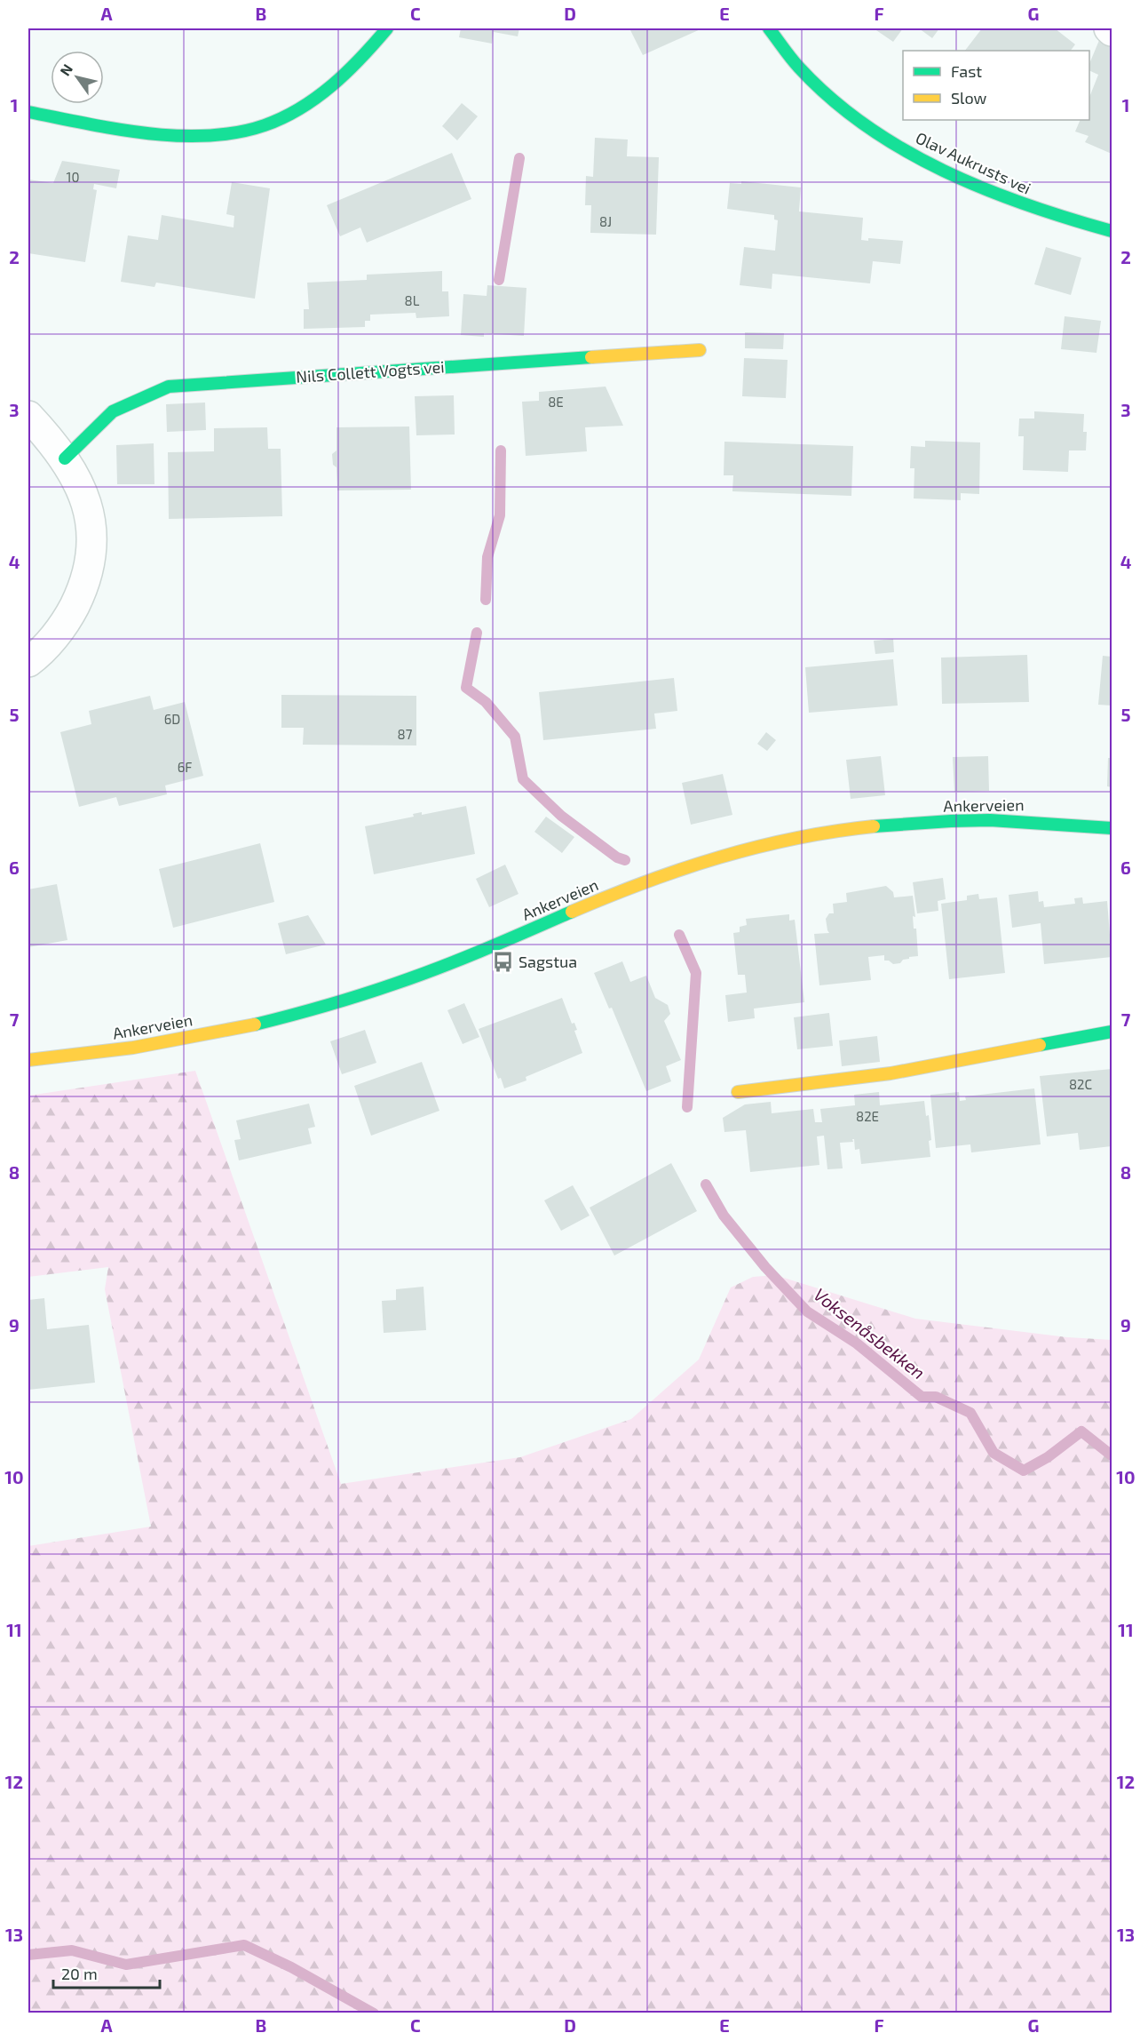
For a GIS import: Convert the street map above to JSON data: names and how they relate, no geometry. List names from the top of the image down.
{
  "streets": {
    "street": ["Olav Aukrusts vei", "Nils Collett Vogts vei", "Ankerveien"]
  },
  "water": ["Voksenåsbekken"],
  "places": {
    "bus stop": ["Sagstua"]
  },
  "house_numbers": [
    "10",
    "8J",
    "8L",
    "8E",
    "6D",
    "87",
    "6F",
    "82C",
    "82E"
  ],
  "legend": ["Fast", "Slow"],
  "scale_bar": "20 m",
  "north": "top left",
  "grid": {
    "columns": [
      "A",
      "B",
      "C",
      "D",
      "E",
      "F",
      "G"
    ],
    "rows": [
      "1",
      "2",
      "3",
      "4",
      "5",
      "6",
      "7",
      "8",
      "9",
      "10",
      "11",
      "12",
      "13"
    ]
  }
}
